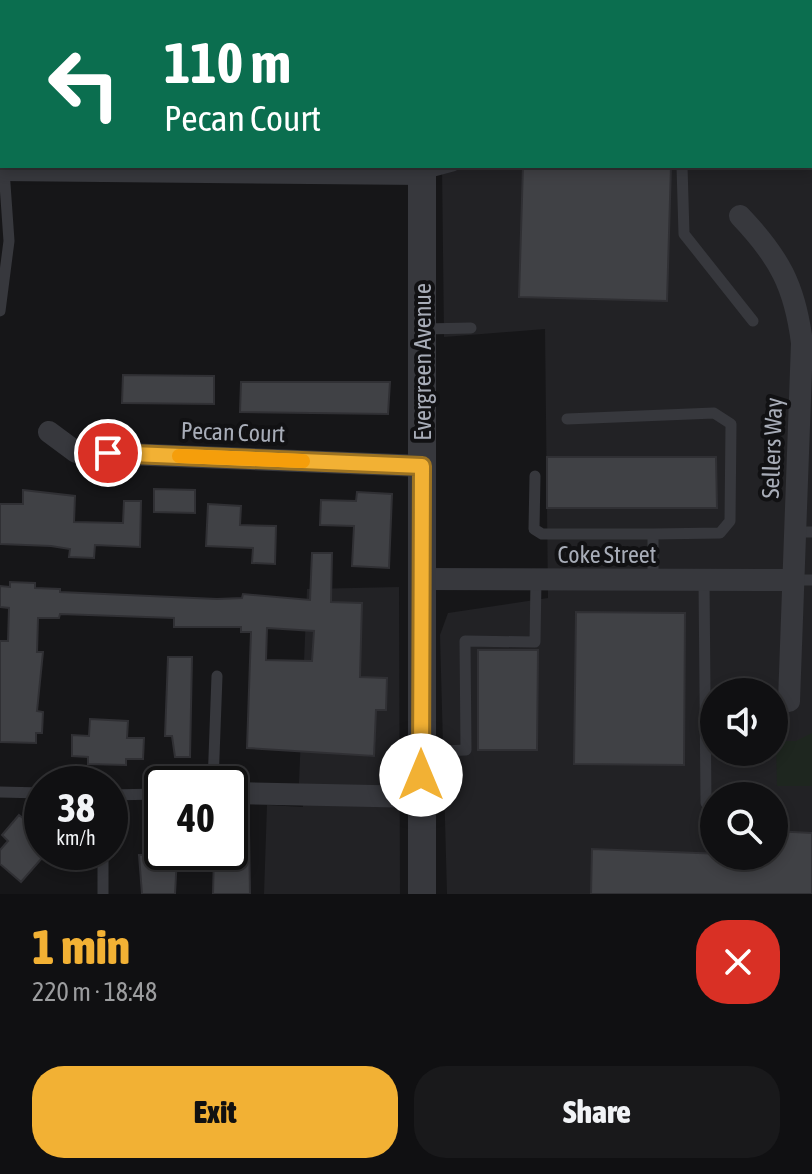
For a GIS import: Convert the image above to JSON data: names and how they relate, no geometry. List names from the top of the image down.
{
  "streets": {
    "street": [
      "Evergreen Avenue",
      "Pecan Court",
      "Sellers Way",
      "Coke Street"
    ]
  },
  "crossings": [
    ["Evergreen Avenue", "Pecan Court"],
    ["Evergreen Avenue", "Coke Street"],
    ["Sellers Way", "Coke Street"]
  ],
  "page": {
    "turn": ["110 m", "Pecan Court"],
    "speed": "38 km/h",
    "limit": "40",
    "heading": ["1 min", "220 m · 18:48"],
    "buttons": ["Exit", "Share"]
  }
}
